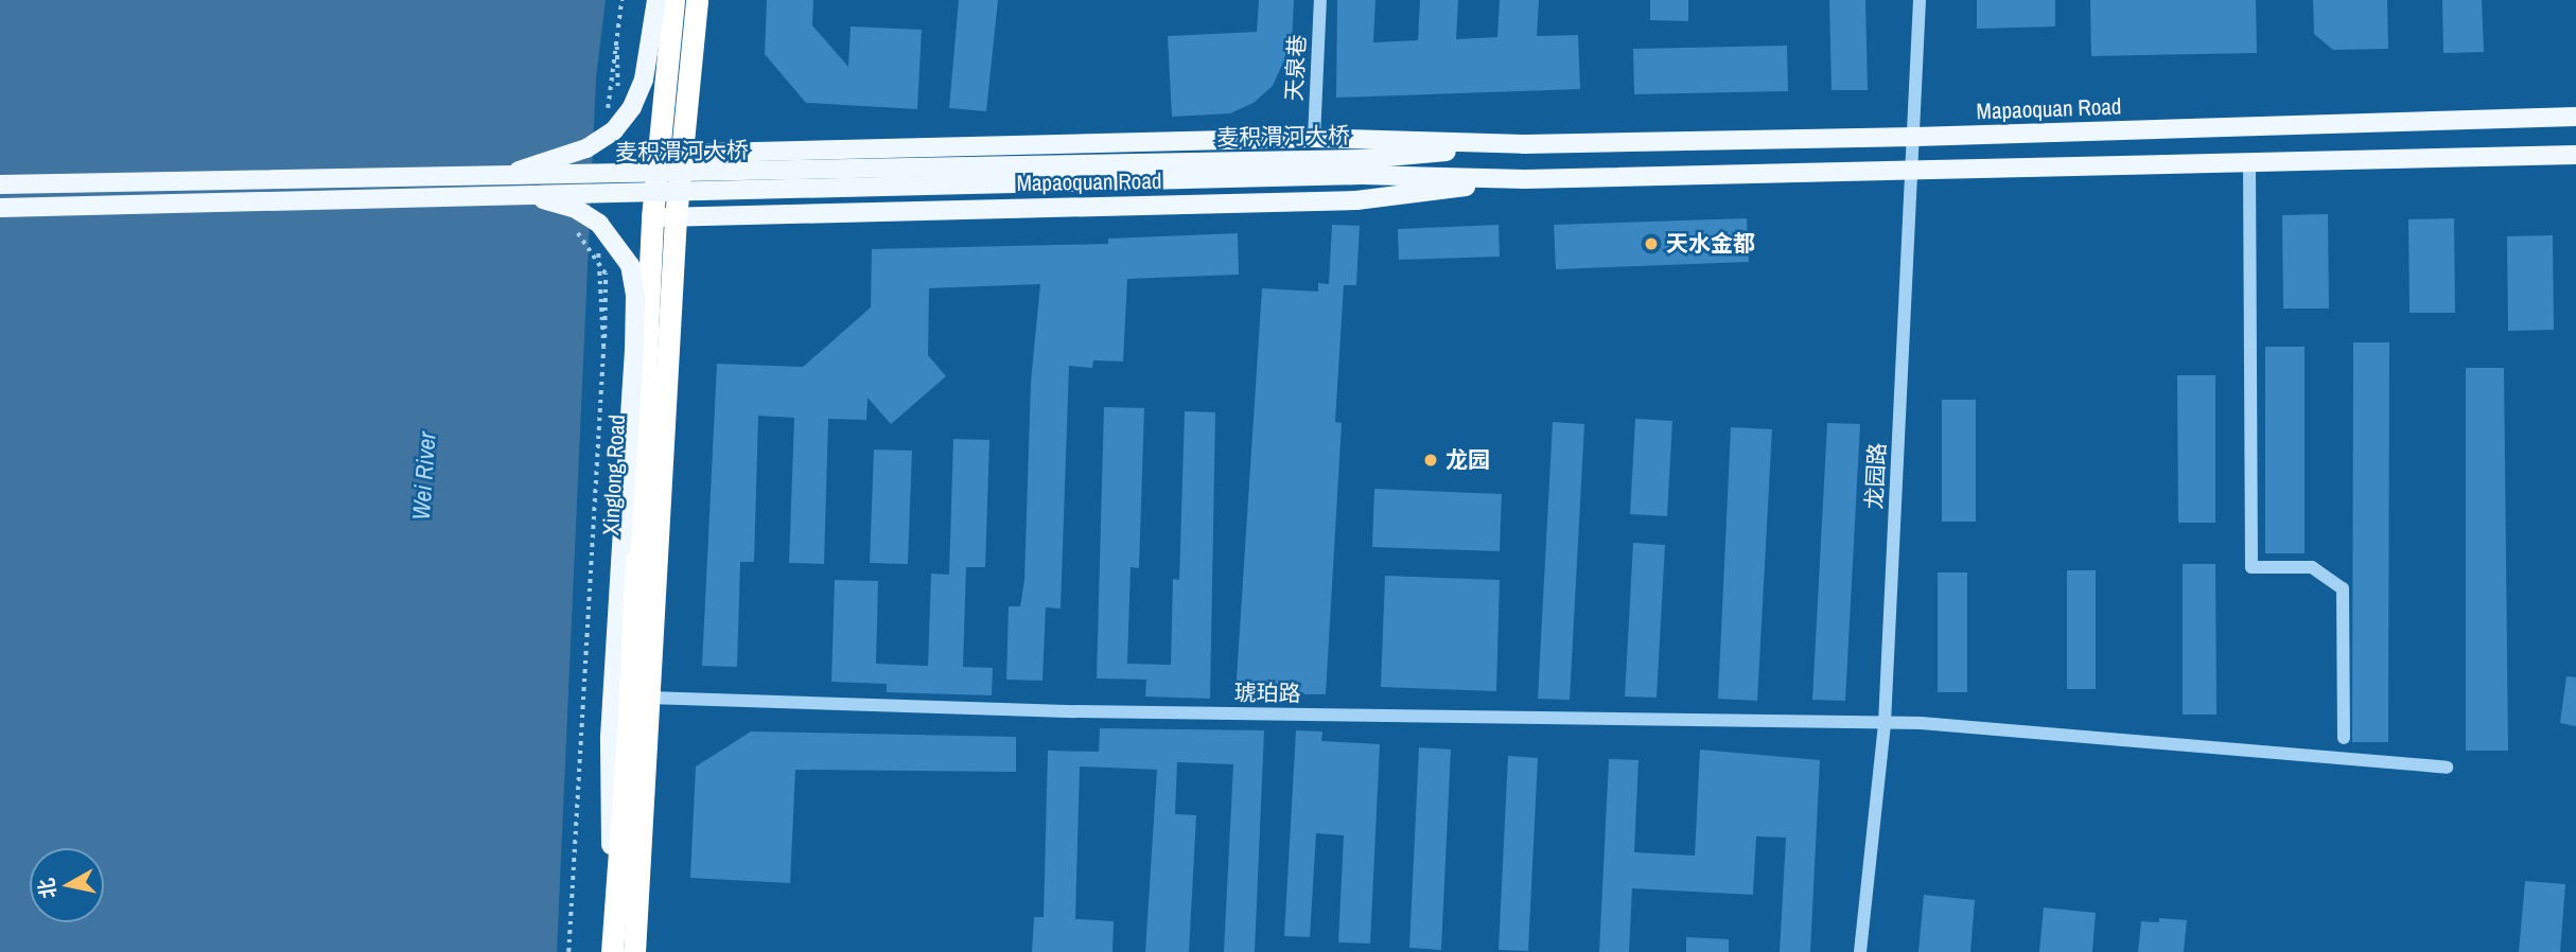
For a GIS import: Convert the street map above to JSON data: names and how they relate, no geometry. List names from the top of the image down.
{
  "streets": {
    "highway": ["Xinglong Road"],
    "main road": ["Mapaoquan Road", "麦积渭河大桥"],
    "street": ["天泉巷", "龙园路", "琥珀路"]
  },
  "crossings": [
    ["天泉巷", "Mapaoquan Road"],
    ["Mapaoquan Road", "麦积渭河大桥"],
    ["Mapaoquan Road", "Xinglong Road"],
    ["Mapaoquan Road", "龙园路"],
    ["Xinglong Road", "琥珀路"],
    ["龙园路", "琥珀路"]
  ],
  "water": ["Wei River"],
  "places": ["天水金都", "龙园"],
  "north": "left"
}
